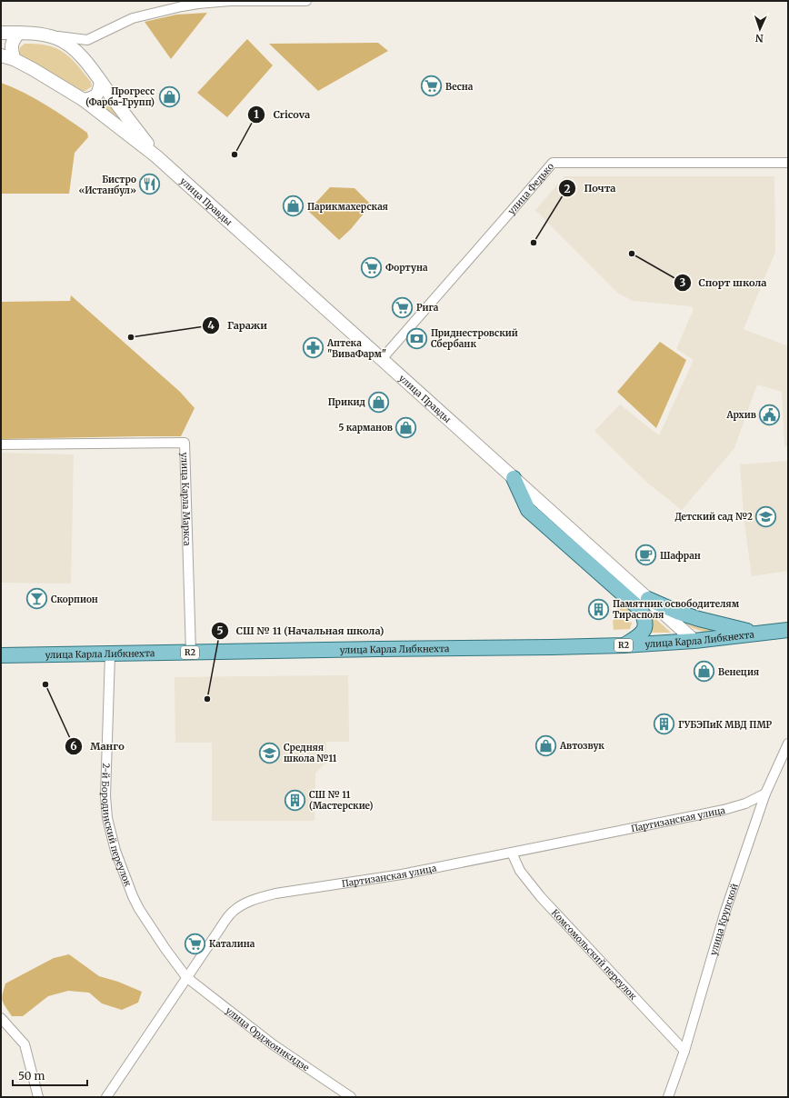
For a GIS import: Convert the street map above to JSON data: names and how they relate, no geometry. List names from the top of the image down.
{
  "streets": {
    "main road": ["улица Правды", "улица Карла Либкнехта", "R2"],
    "street": [
      "улица Федько",
      "улица Карла Маркса",
      "Партизанская улица",
      "2-й Бородинский переулок",
      "улица Крупской",
      "Комсомольский переулок",
      "улица Орджоникидзе"
    ]
  },
  "crossings": [
    ["улица Федько", "улица Правды"],
    ["улица Правды", "улица Карла Либкнехта"],
    ["улица Карла Маркса", "улица Карла Либкнехта"],
    ["улица Карла Либкнехта", "2-й Бородинский переулок"],
    ["Партизанская улица", "2-й Бородинский переулок"],
    ["Партизанская улица", "улица Крупской"],
    ["Партизанская улица", "Комсомольский переулок"],
    ["Партизанская улица", "улица Орджоникидзе"],
    ["2-й Бородинский переулок", "улица Орджоникидзе"],
    ["улица Крупской", "Комсомольский переулок"]
  ],
  "places": {
    "supermarket": [
      "Весна",
      "Фортуна",
      "Рига",
      "Каталина"
    ],
    "shop": [
      "Прогресс (Фарба-Групп)",
      "Парикмахерская",
      "Прикид",
      "5 карманов",
      "Венеция",
      "Автозвук"
    ],
    "other": [
      "Cricova",
      "Почта",
      "Спорт школа",
      "Гаражи",
      "Манго",
      "СШ № 11 (Начальная школа)"
    ],
    "restaurant": ["Бистро «Истанбул»"],
    "bank": ["Приднестровский Сбербанк"],
    "pharmacy": ["Аптека \"ВиваФарм\""],
    "public building": ["Архив"],
    "school or university": ["Детский сад №2", "Средняя школа №11"],
    "cafe": ["Шафран"],
    "bar": ["Скорпион"],
    "building": ["Памятник освободителям Тирасполя", "ГУБЭПиК МВД ПМР", "СШ № 11 (Мастерские)"]
  },
  "scale_bar": "50 m",
  "north": "bottom"
}
